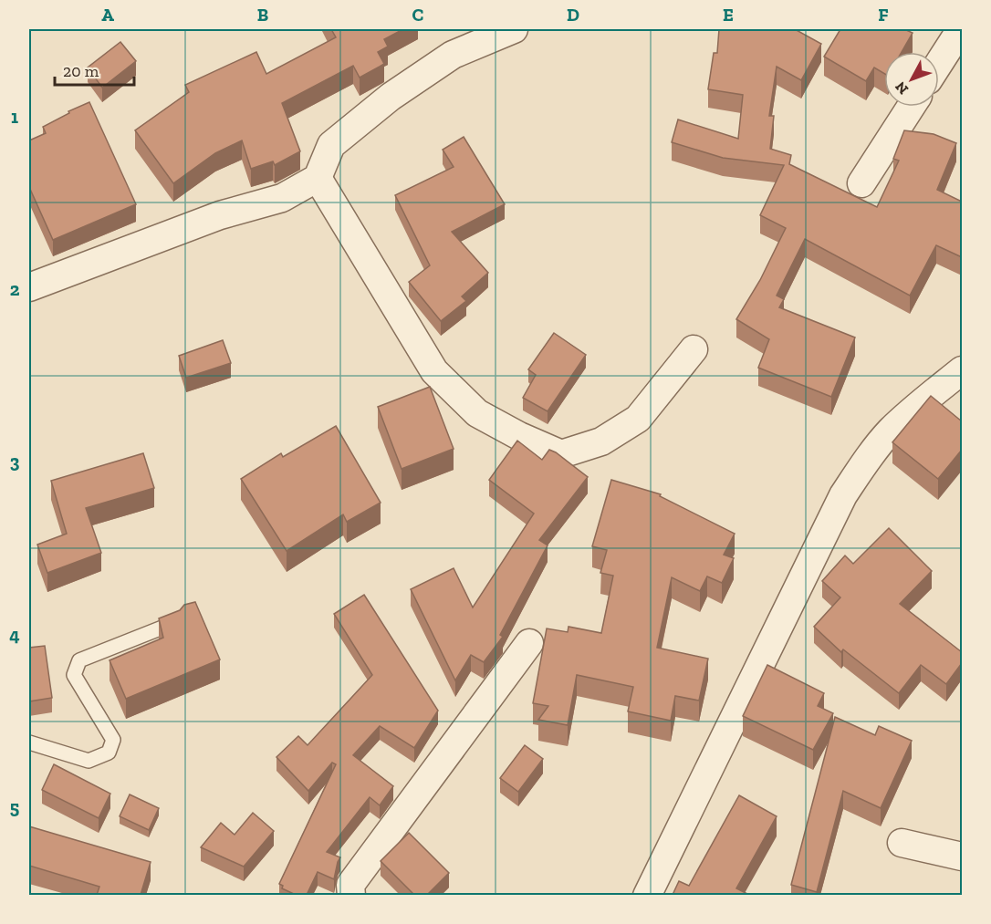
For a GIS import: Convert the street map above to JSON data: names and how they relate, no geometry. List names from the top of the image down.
{
  "scale_bar": "20 m",
  "north": "bottom left",
  "grid": {
    "columns": [
      "A",
      "B",
      "C",
      "D",
      "E",
      "F"
    ],
    "rows": [
      "1",
      "2",
      "3",
      "4",
      "5"
    ]
  }
}
